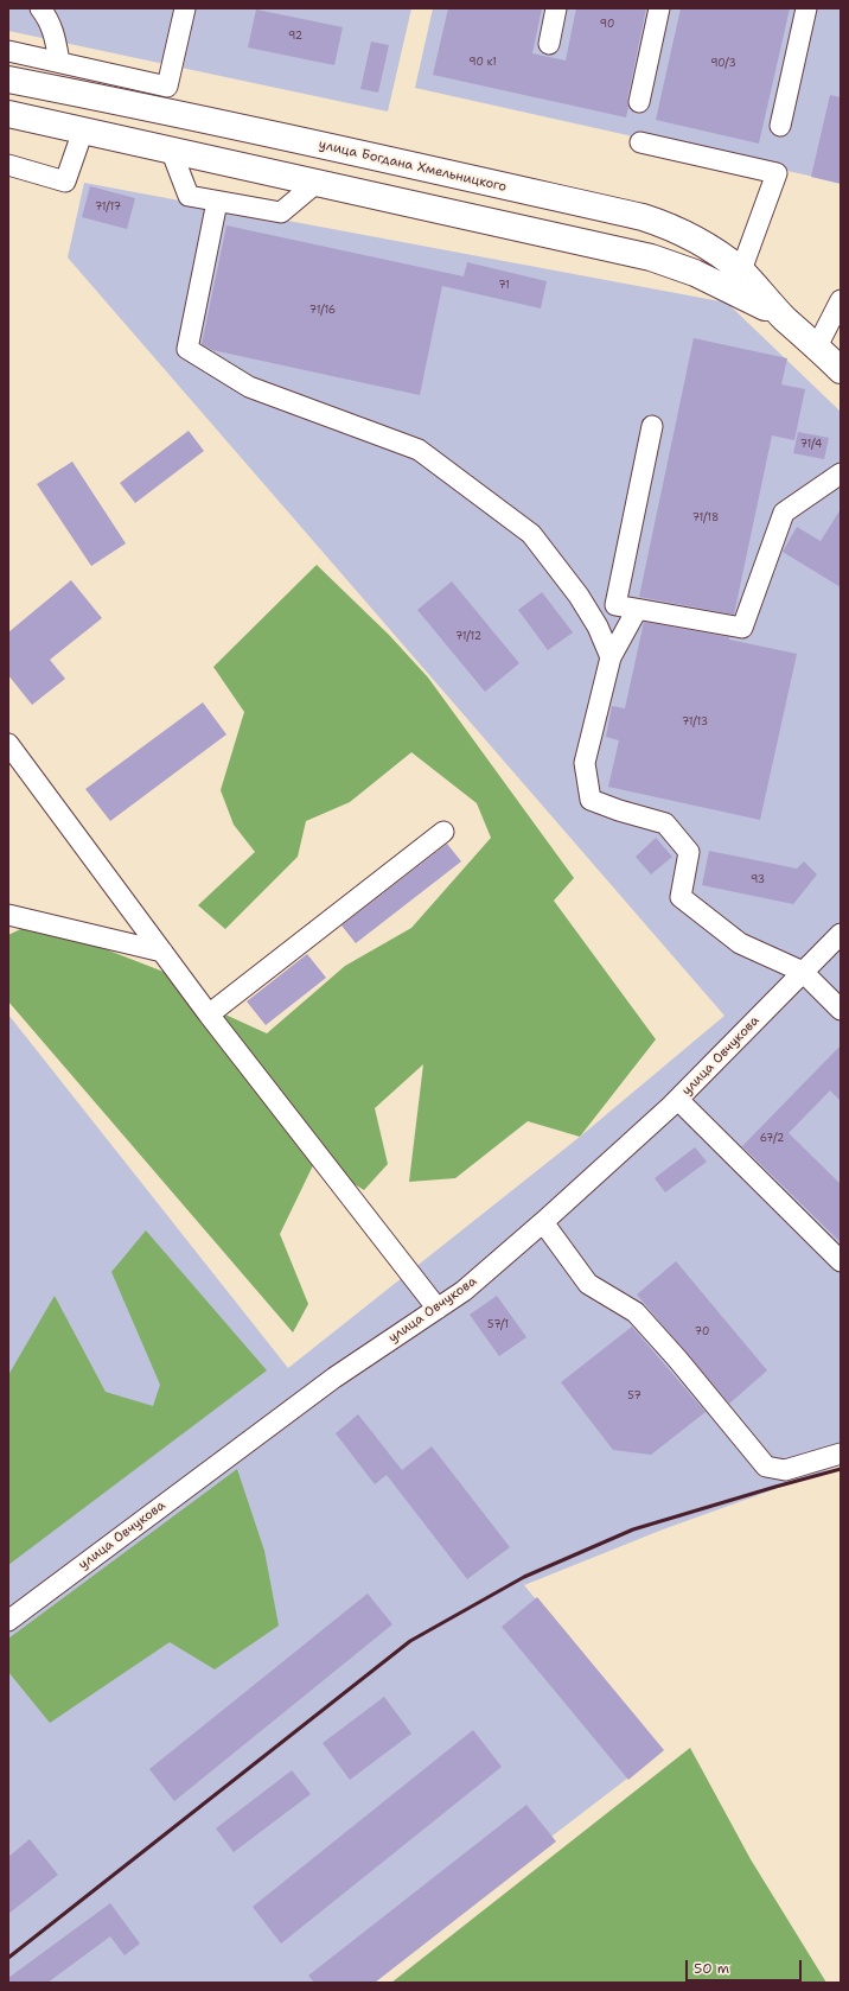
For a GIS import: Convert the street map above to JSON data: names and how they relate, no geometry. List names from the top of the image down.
{
  "streets": {
    "highway": ["улица Богдана Хмельницкого"],
    "street": ["улица Овчукова"]
  },
  "house_numbers": [
    "90",
    "92",
    "90 к1",
    "90/3",
    "71/17",
    "71",
    "71/16",
    "71/4",
    "71/18",
    "71/12",
    "71/13",
    "93",
    "67/2",
    "57/1",
    "70",
    "57"
  ],
  "scale_bar": "50 m"
}
